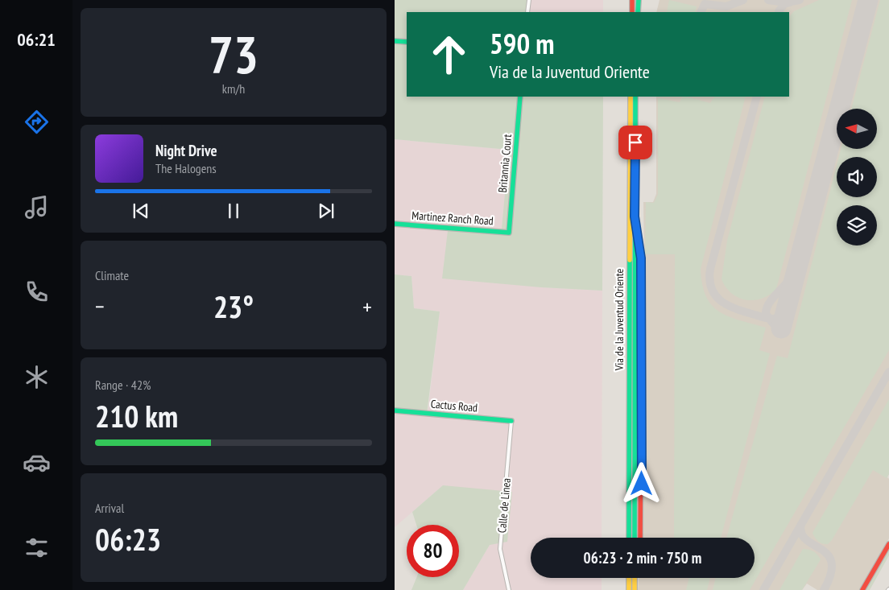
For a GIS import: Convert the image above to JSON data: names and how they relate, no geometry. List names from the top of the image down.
{
  "streets": {
    "main road": [
      "Britannia Court",
      "Martinez Ranch Road",
      "Via de la Juventud Oriente",
      "Cactus Road"
    ],
    "street": ["Calle de Linea"]
  },
  "crossings": [
    ["Britannia Court", "Martinez Ranch Road"],
    ["Cactus Road", "Calle de Linea"]
  ],
  "north": "left",
  "page": {
    "tabs": "06:21",
    "tile": [
      ["73", "km/h"],
      "Climate",
      ["Range · 42%", "210 km"],
      ["Arrival", "06:23"]
    ],
    "turn": ["590 m", "Via de la Juventud Oriente"],
    "song": ["Night Drive", "The Halogens"],
    "heat": ["−", "23°", "+"],
    "limit": "80",
    "trip": "06:23 · 2 min · 750 m"
  }
}
